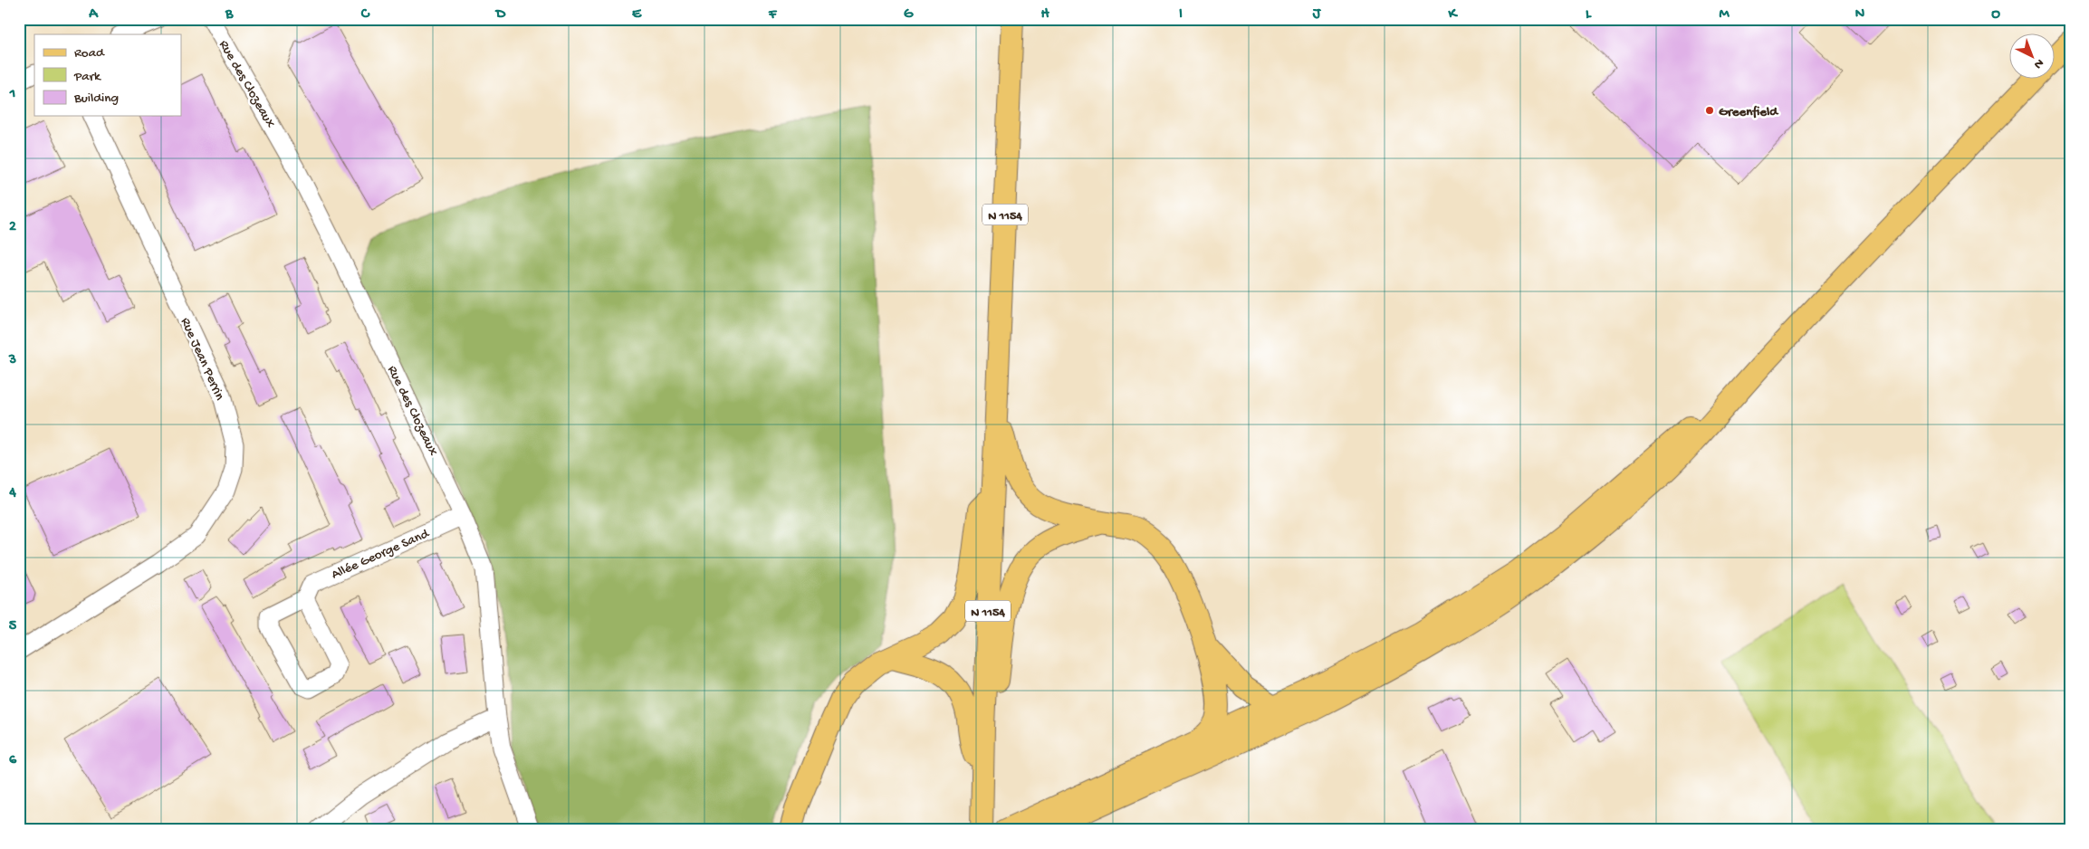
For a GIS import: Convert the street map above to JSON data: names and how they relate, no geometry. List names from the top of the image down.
{
  "streets": {
    "main road": ["N 1154"],
    "street": ["Rue des Clozeaux", "Rue Jean Perrin", "Allée George Sand"]
  },
  "crossings": [
    ["Rue des Clozeaux", "Allée George Sand"]
  ],
  "places": ["Greenfield"],
  "legend": ["Road", "Park", "Building"],
  "north": "bottom right",
  "grid": {
    "columns": [
      "A",
      "B",
      "C",
      "D",
      "E",
      "F",
      "G",
      "H",
      "I",
      "J",
      "K",
      "L",
      "M",
      "N",
      "O"
    ],
    "rows": [
      "1",
      "2",
      "3",
      "4",
      "5",
      "6"
    ]
  }
}
